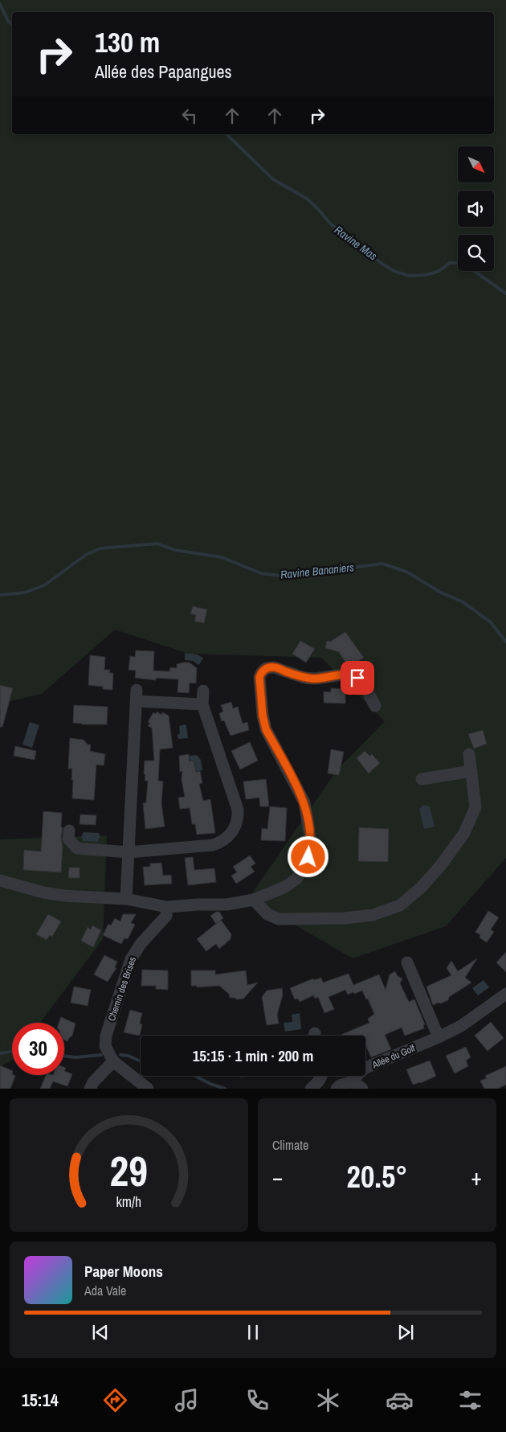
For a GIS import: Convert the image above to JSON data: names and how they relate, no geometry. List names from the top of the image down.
{
  "streets": {
    "street": ["Chemin des Brises", "Allée du Golf"]
  },
  "water": ["Ravine Mas", "Ravine Bananiers"],
  "north": "bottom right",
  "page": {
    "turn": ["130 m", "Allée des Papangues"],
    "limit": "30",
    "trip": "15:15 · 1 min · 200 m",
    "tile": "Climate",
    "heat": ["−", "20.5°", "+"],
    "song": ["Paper Moons", "Ada Vale"],
    "tabs": "15:14",
    "gauge": ["29", "km/h"]
  }
}
